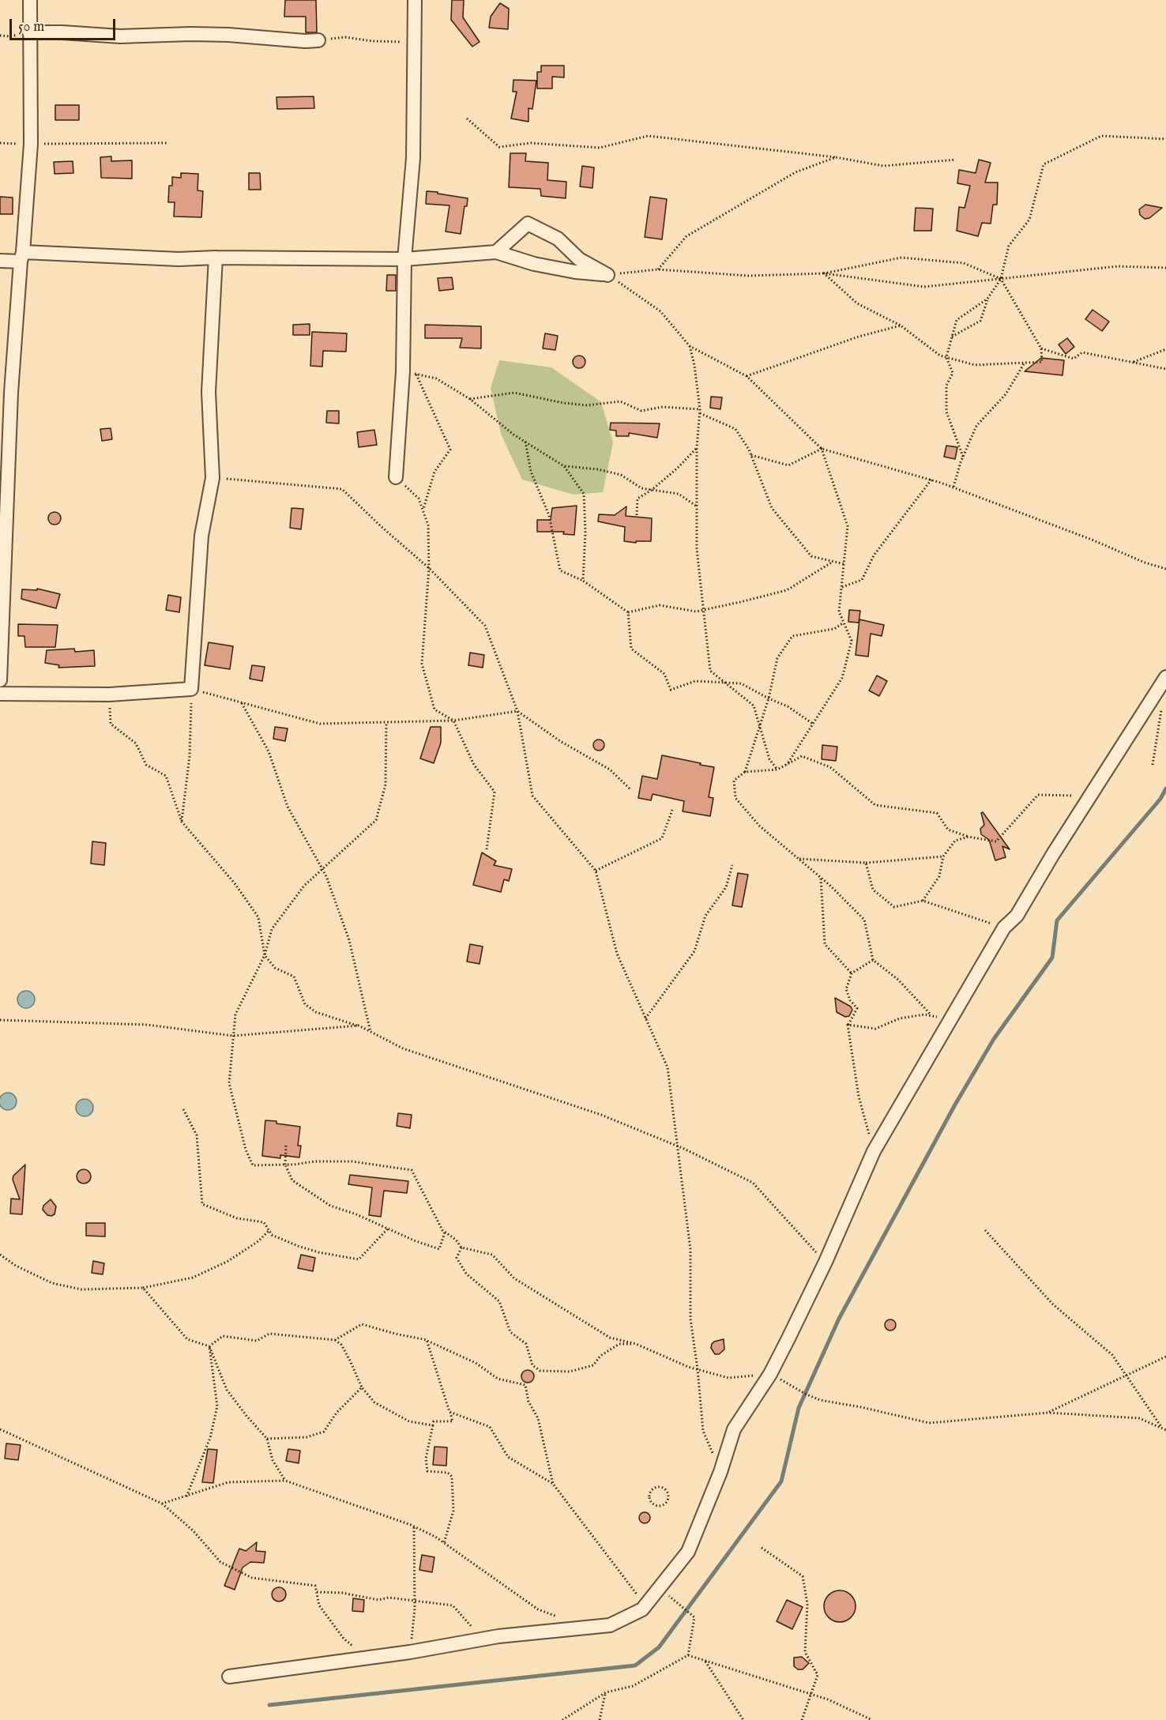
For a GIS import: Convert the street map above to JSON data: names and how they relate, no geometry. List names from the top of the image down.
{
  "scale_bar": "50 m"
}
